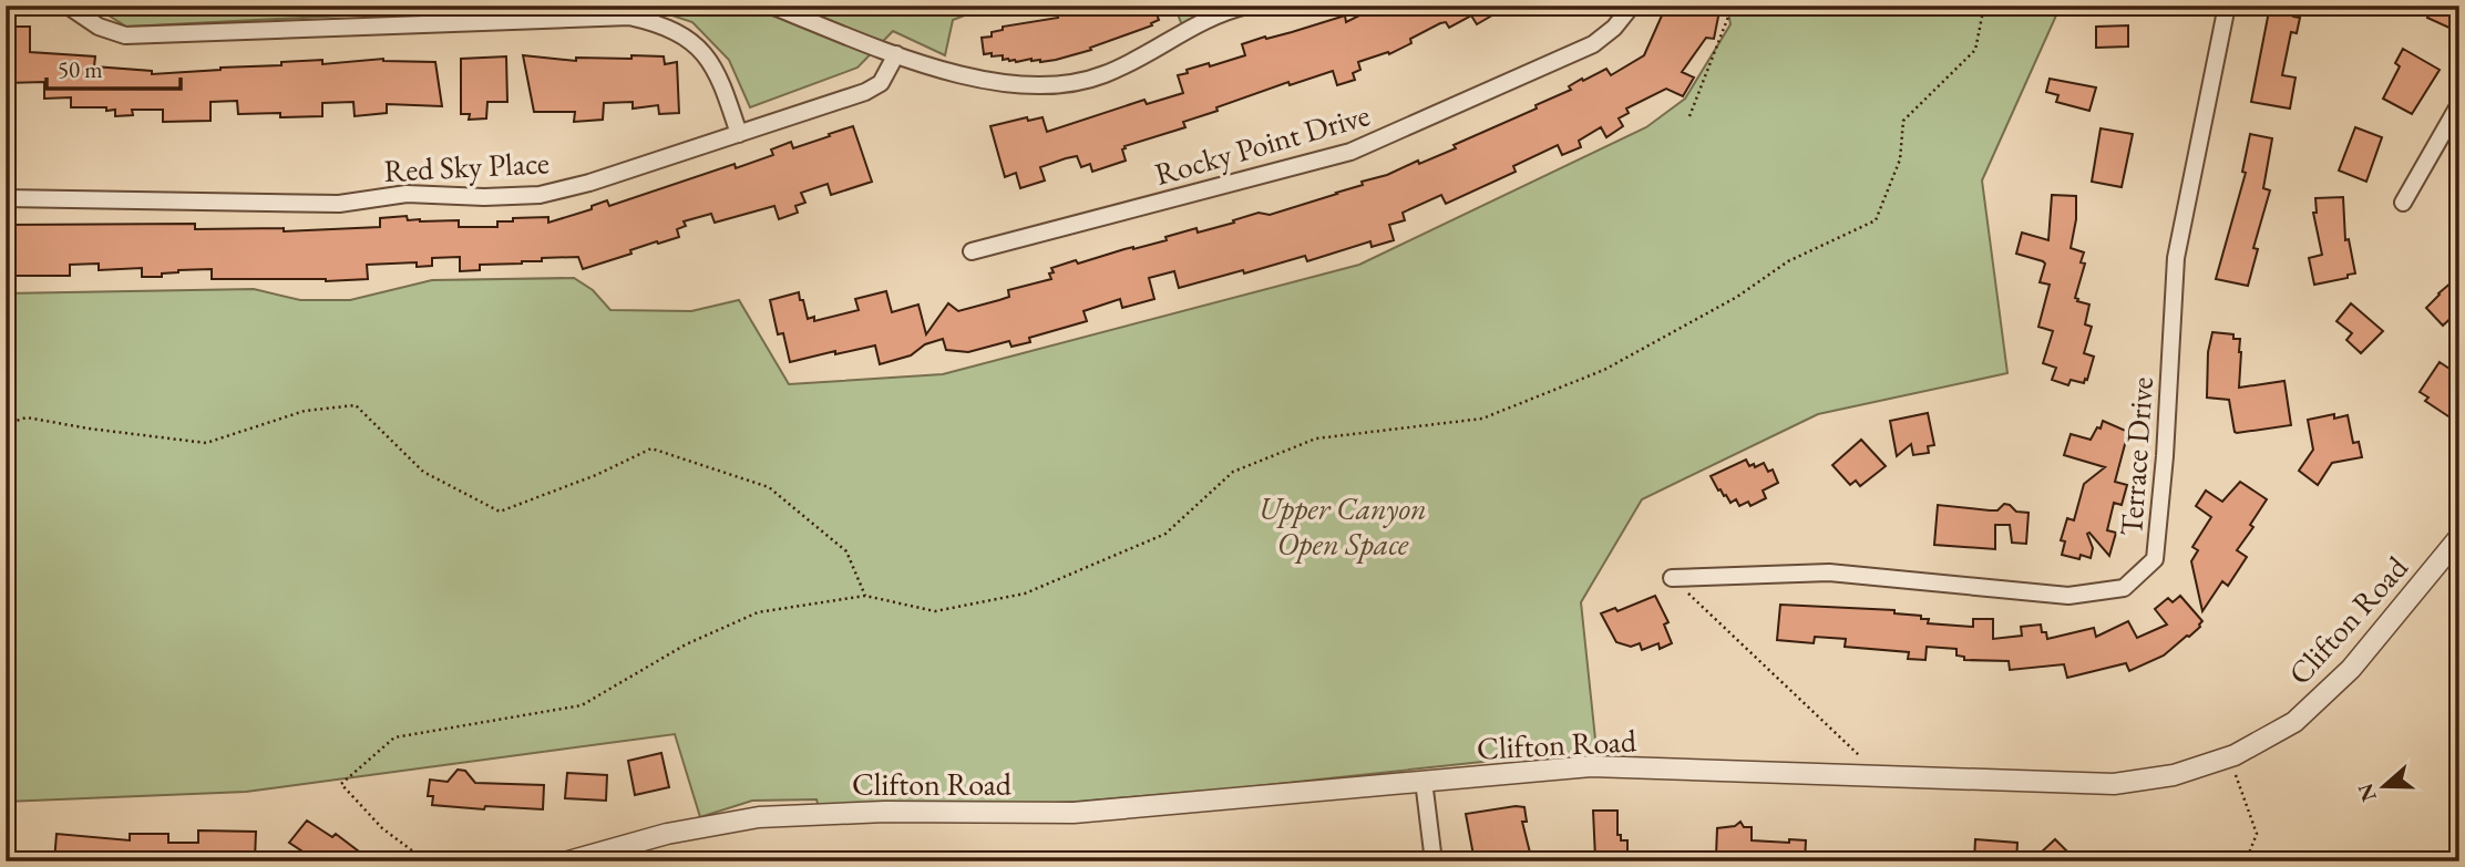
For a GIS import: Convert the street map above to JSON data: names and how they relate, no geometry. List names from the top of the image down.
{
  "streets": {
    "street": [
      "Rocky Point Drive",
      "Red Sky Place",
      "Terrace Drive",
      "Clifton Road"
    ]
  },
  "parks": ["Upper Canyon Open Space"],
  "scale_bar": "50 m",
  "north": "left"
}
